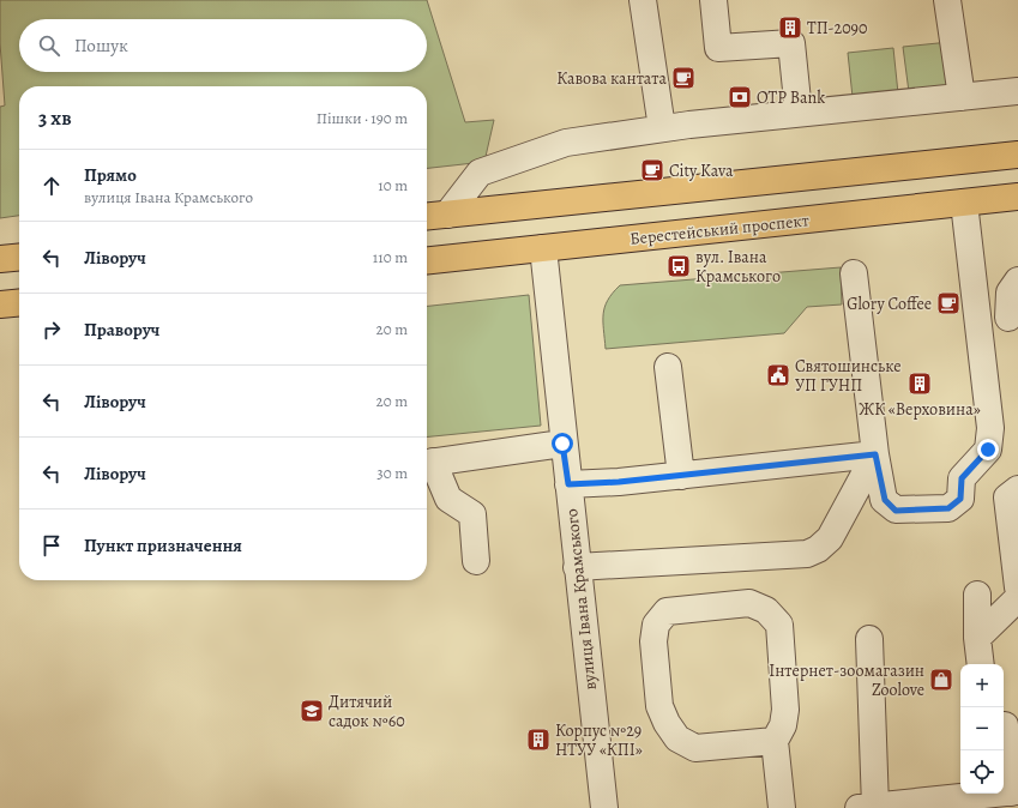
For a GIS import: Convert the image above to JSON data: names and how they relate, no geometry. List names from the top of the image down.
{
  "streets": {
    "main road": ["Берестейський проспект"],
    "street": ["вулиця Івана Крамського"]
  },
  "crossings": [
    ["Берестейський проспект", "вулиця Івана Крамського"]
  ],
  "places": {
    "building": ["ТП-2090", "ЖК «Верховина»", "Корпус №29 НТУУ «КПІ»"],
    "cafe": ["Кавова кантата", "City Kava", "Glory Coffee"],
    "bank": ["OTP Bank"],
    "bus stop": ["вул. Івана Крамського"],
    "public building": ["Святошинське УП ГУНП"],
    "shop": ["Інтернет-зоомагазин Zoolove"],
    "school or university": ["Дитячий садок №60"]
  },
  "page": {
    "search": "Пошук",
    "heading": ["3 хв", "Пішки · 190 m"],
    "list": [
      ["Прямо", "вулиця Івана Крамського", "10 m"],
      ["Ліворуч", "110 m"],
      ["Праворуч", "20 m"],
      ["Ліворуч", "20 m"],
      ["Ліворуч", "30 m"],
      "Пункт призначення"
    ],
    "map_buttons": ["+", "−"]
  }
}
